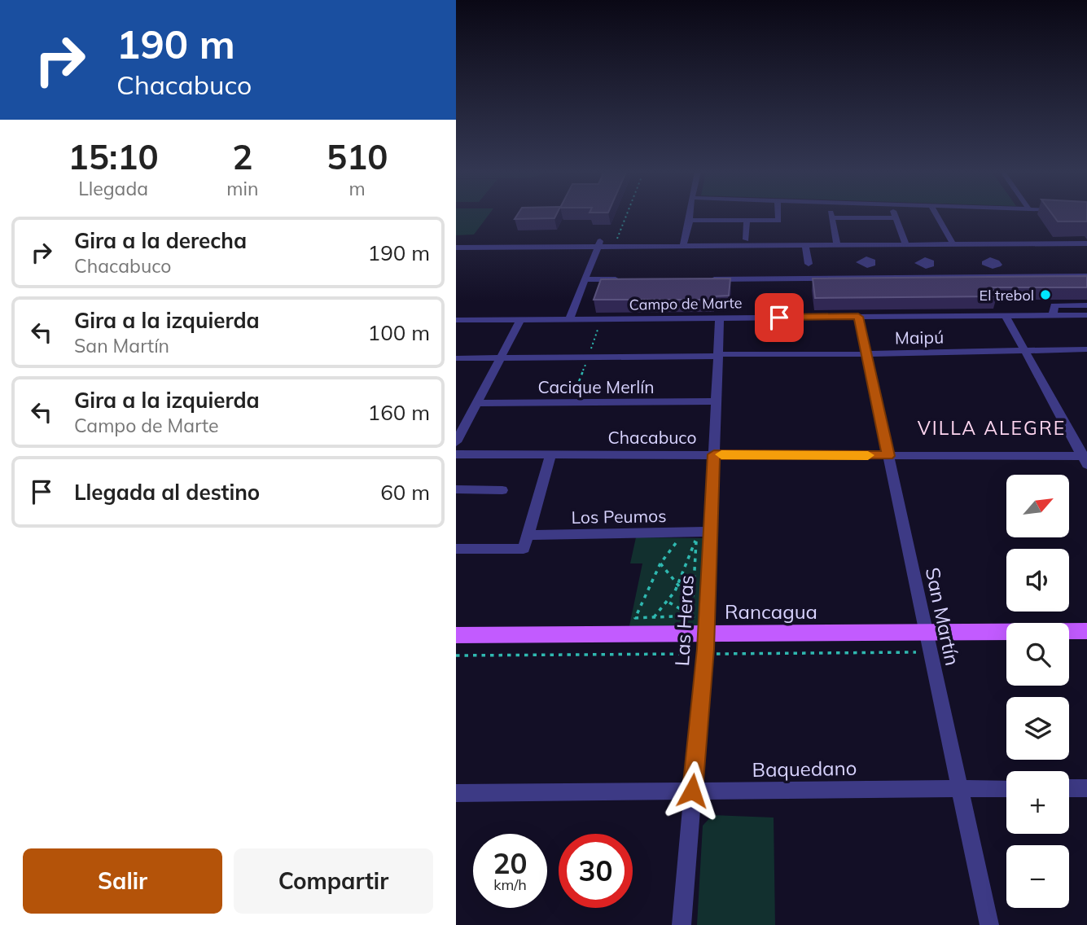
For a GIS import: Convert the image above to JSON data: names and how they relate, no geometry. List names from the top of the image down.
{
  "streets": {
    "main road": ["Rancagua"],
    "street": [
      "Campo de Marte",
      "Maipú",
      "Cacique Merlín",
      "Chacabuco",
      "Los Peumos",
      "San Martín",
      "Las Heras",
      "Baquedano"
    ]
  },
  "crossings": [
    ["Campo de Marte", "San Martín"],
    ["Campo de Marte", "Las Heras"],
    ["Maipú", "San Martín"],
    ["Maipú", "Las Heras"],
    ["Cacique Merlín", "Las Heras"],
    ["Chacabuco", "San Martín"],
    ["Chacabuco", "Las Heras"],
    ["Los Peumos", "Las Heras"],
    ["Rancagua", "San Martín"],
    ["Rancagua", "Las Heras"],
    ["San Martín", "Baquedano"],
    ["Las Heras", "Baquedano"]
  ],
  "districts": ["VILLA ALEGRE"],
  "places": ["El trebol"],
  "north": "top right",
  "page": {
    "turn": ["190 m", "Chacabuco"],
    "eta": [
      "15:10",
      "Llegada",
      "2",
      "min",
      "510",
      "m"
    ],
    "list": [
      {
        "name": "Gira a la derecha",
        "note": "Chacabuco",
        "value": "190 m"
      },
      {
        "name": "Gira a la izquierda",
        "note": "San Martín",
        "value": "100 m"
      },
      {
        "name": "Gira a la izquierda",
        "note": "Campo de Marte",
        "value": "160 m"
      },
      {
        "name": "Llegada al destino",
        "value": "60 m"
      }
    ],
    "map_buttons": ["+", "−"],
    "speed": "20 km/h",
    "limit": "30",
    "buttons": ["Salir", "Compartir"]
  }
}
